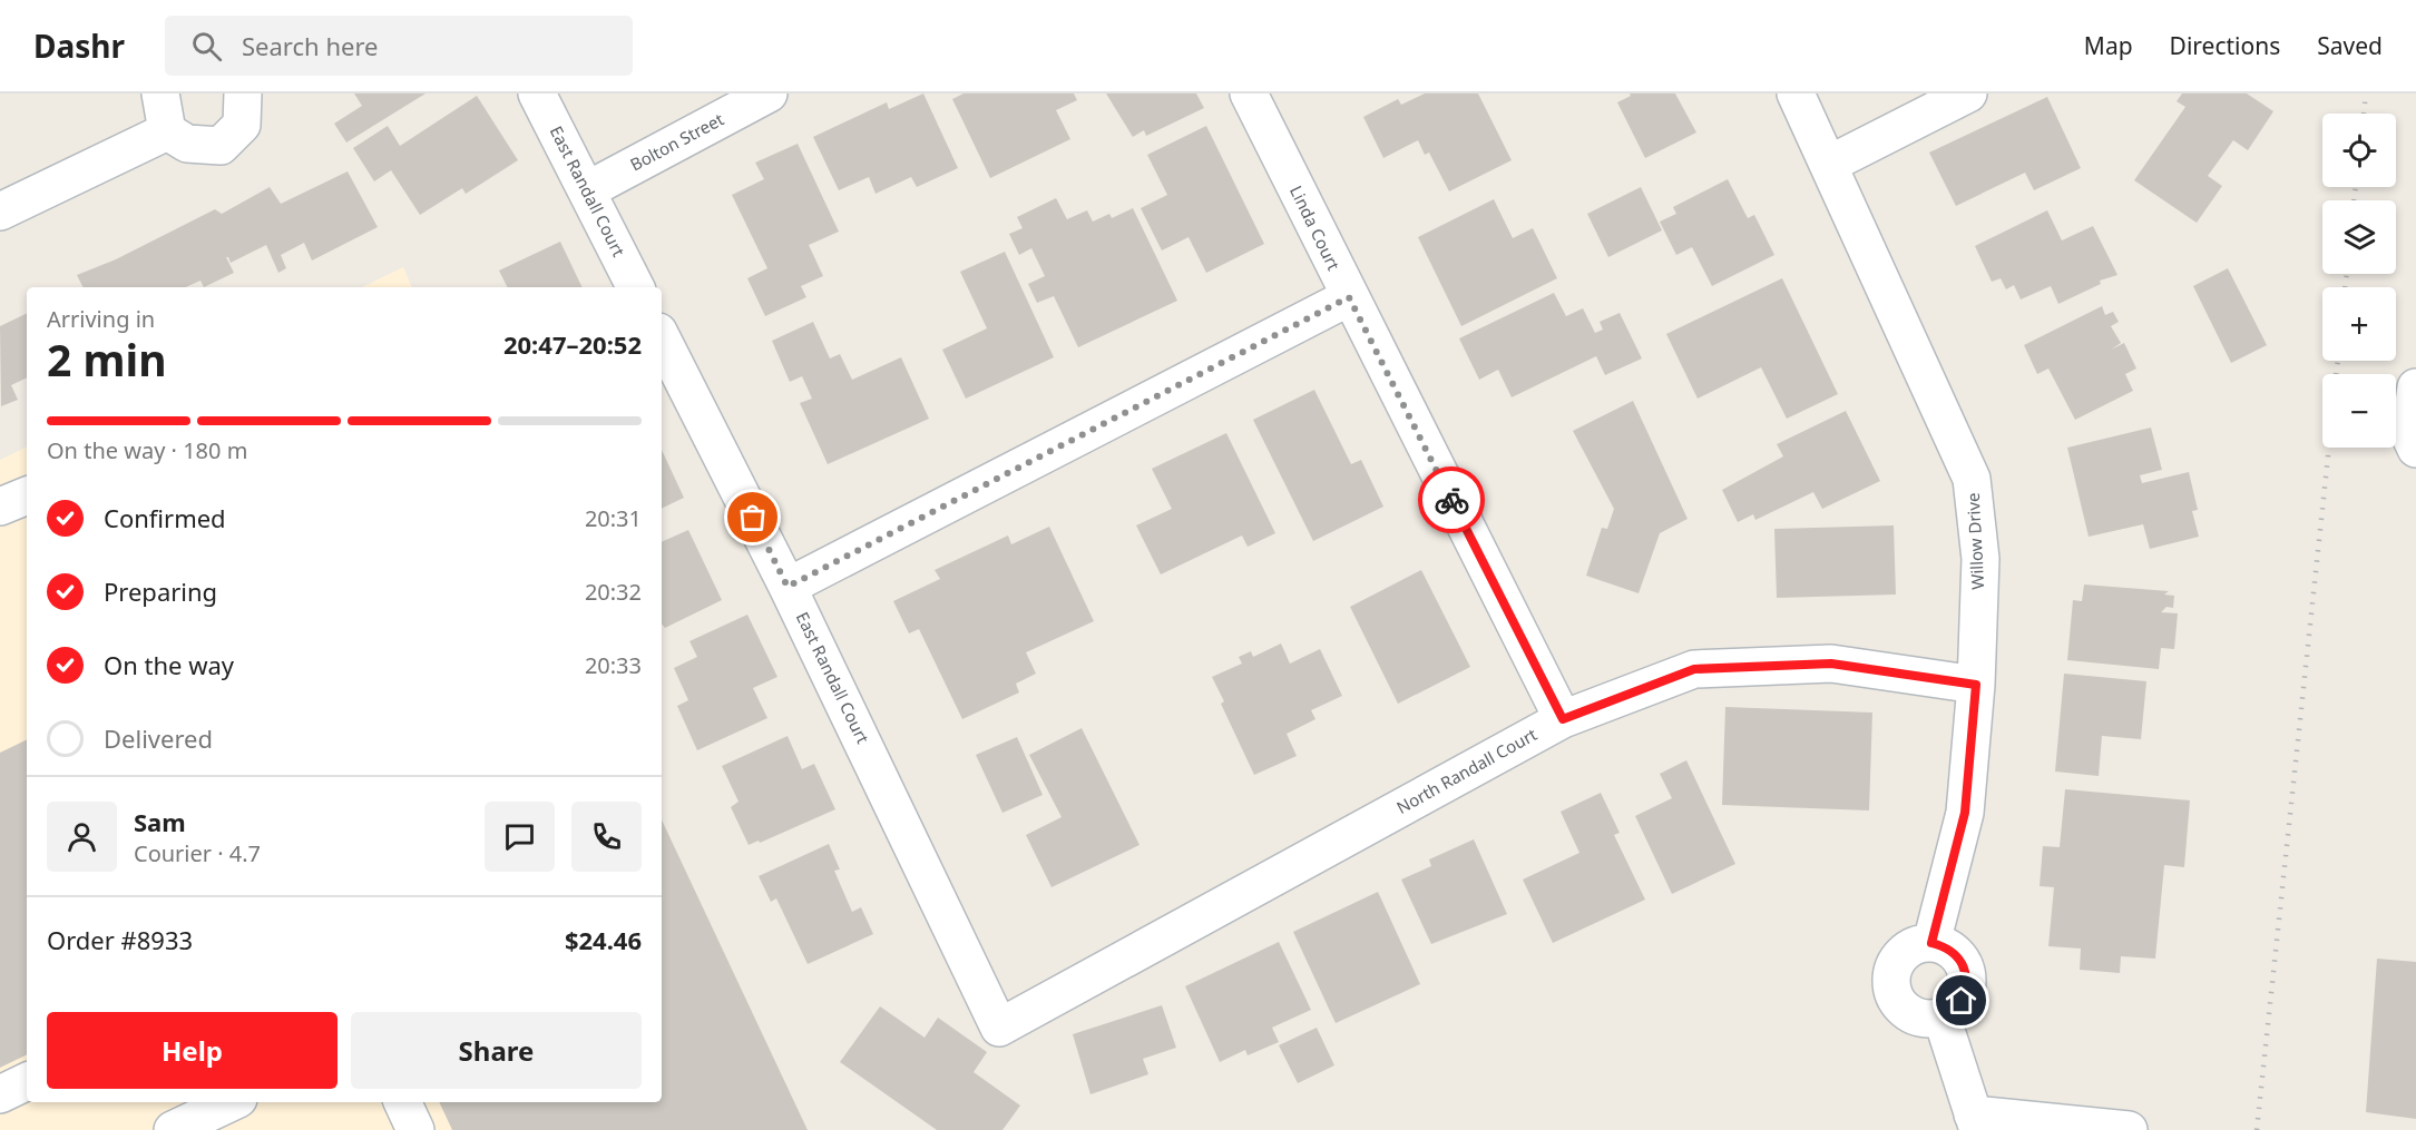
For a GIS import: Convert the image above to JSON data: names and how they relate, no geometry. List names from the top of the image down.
{
  "streets": {
    "street": [
      "Bolton Street",
      "East Randall Court",
      "Linda Court",
      "Willow Drive",
      "North Randall Court"
    ]
  },
  "crossings": [
    ["Bolton Street", "East Randall Court"],
    ["East Randall Court", "North Randall Court"],
    ["Linda Court", "North Randall Court"],
    ["Willow Drive", "North Randall Court"]
  ],
  "page": {
    "header": "Dashr",
    "search": "Search here",
    "nav": ["Map", "Directions", "Saved"],
    "map_buttons": ["+", "−"],
    "heading": ["2 min", "Arriving in", "20:47–20:52"],
    "panel": [
      "Sam",
      "Courier · 4.7",
      "Order #8933",
      "$24.46"
    ],
    "bar": "On the way · 180 m",
    "list": [
      ["Confirmed", "20:31"],
      ["Preparing", "20:32"],
      ["On the way", "20:33"],
      "Delivered"
    ],
    "buttons": ["Help", "Share"]
  }
}
